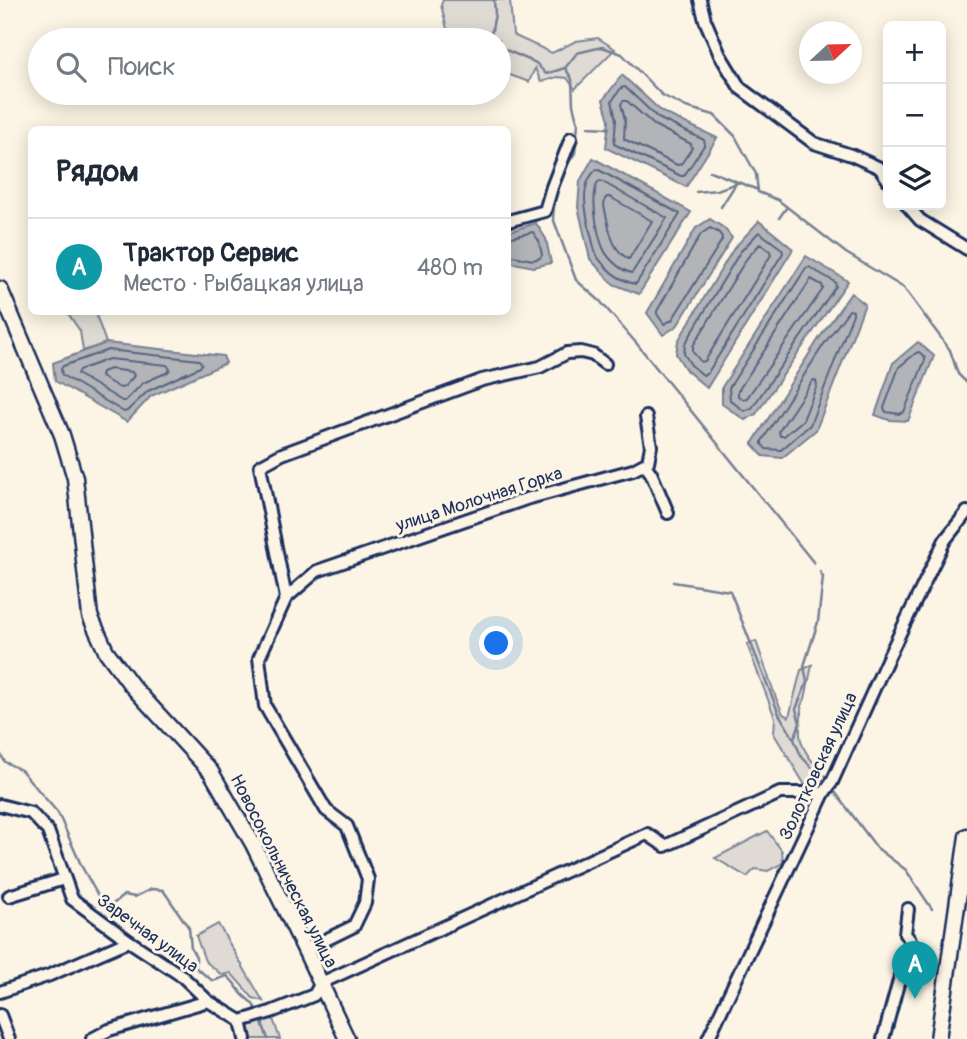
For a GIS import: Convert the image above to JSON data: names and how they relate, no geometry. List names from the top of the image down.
{
  "streets": {
    "main road": ["Новосокольническая улица"],
    "street": ["улица Молочная Горка", "Золотковская улица", "Заречная улица"]
  },
  "crossings": [
    ["Золотковская улица", "Новосокольническая улица"]
  ],
  "north": "right",
  "page": {
    "map_buttons": ["+", "−"],
    "search": "Поиск",
    "heading": "Рядом",
    "list": [
      {
        "mark": "A",
        "name": "Трактор Сервис",
        "note": "Место · Рыбацкая улица",
        "value": "480 m"
      }
    ],
    "pins": "A"
  }
}
